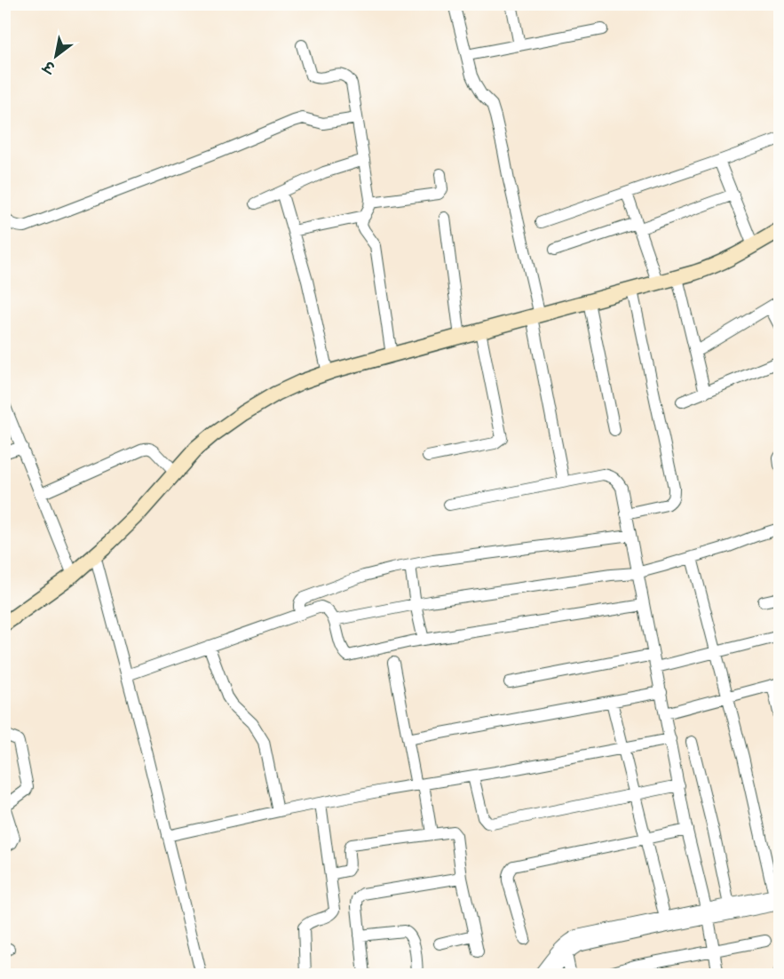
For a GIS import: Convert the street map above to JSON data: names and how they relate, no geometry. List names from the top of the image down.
{
  "north": "bottom left"
}
